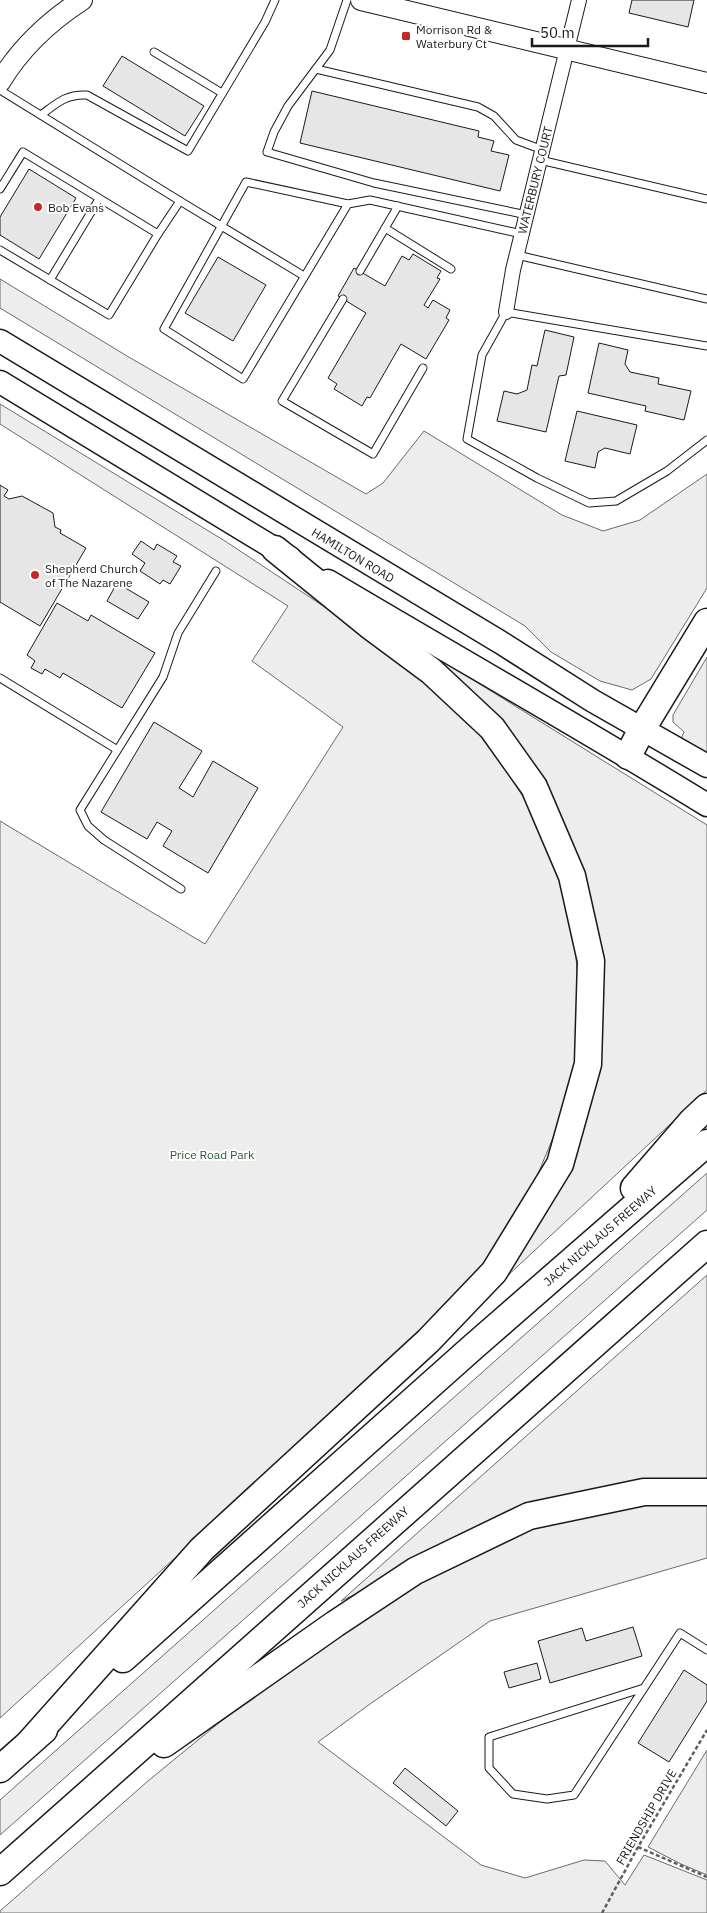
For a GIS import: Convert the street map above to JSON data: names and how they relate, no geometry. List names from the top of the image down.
{
  "streets": {
    "highway": ["JACK NICKLAUS FREEWAY"],
    "main road": ["HAMILTON ROAD"],
    "street": ["WATERBURY COURT"],
    "path": ["FRIENDSHIP DRIVE"]
  },
  "parks": ["Price Road Park"],
  "places": {
    "transit": ["Morrison Rd & Waterbury Ct"],
    "other": ["Bob Evans", "Shepherd Church of The Nazarene"]
  },
  "scale_bar": "50 m"
}
